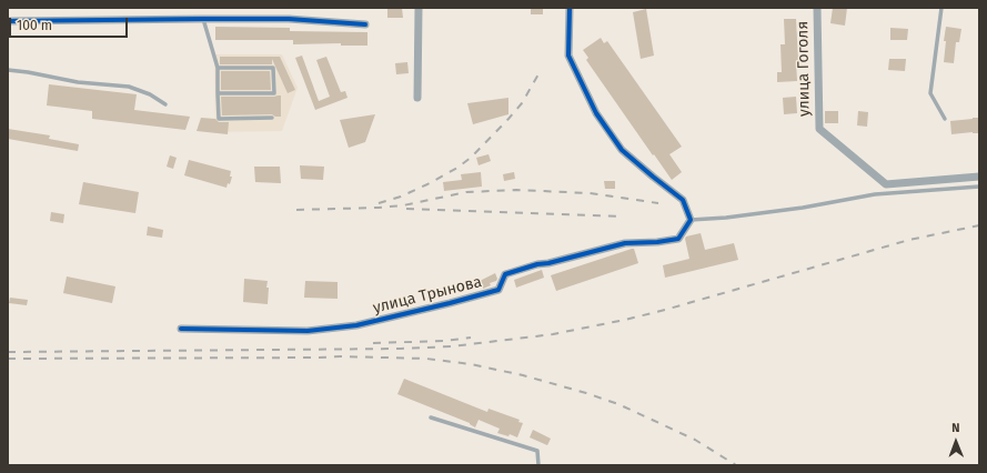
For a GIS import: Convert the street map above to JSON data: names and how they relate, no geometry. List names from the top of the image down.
{
  "streets": {
    "street": ["улица Гоголя", "улица Трынова"]
  },
  "scale_bar": "100 m",
  "north": "top"
}
